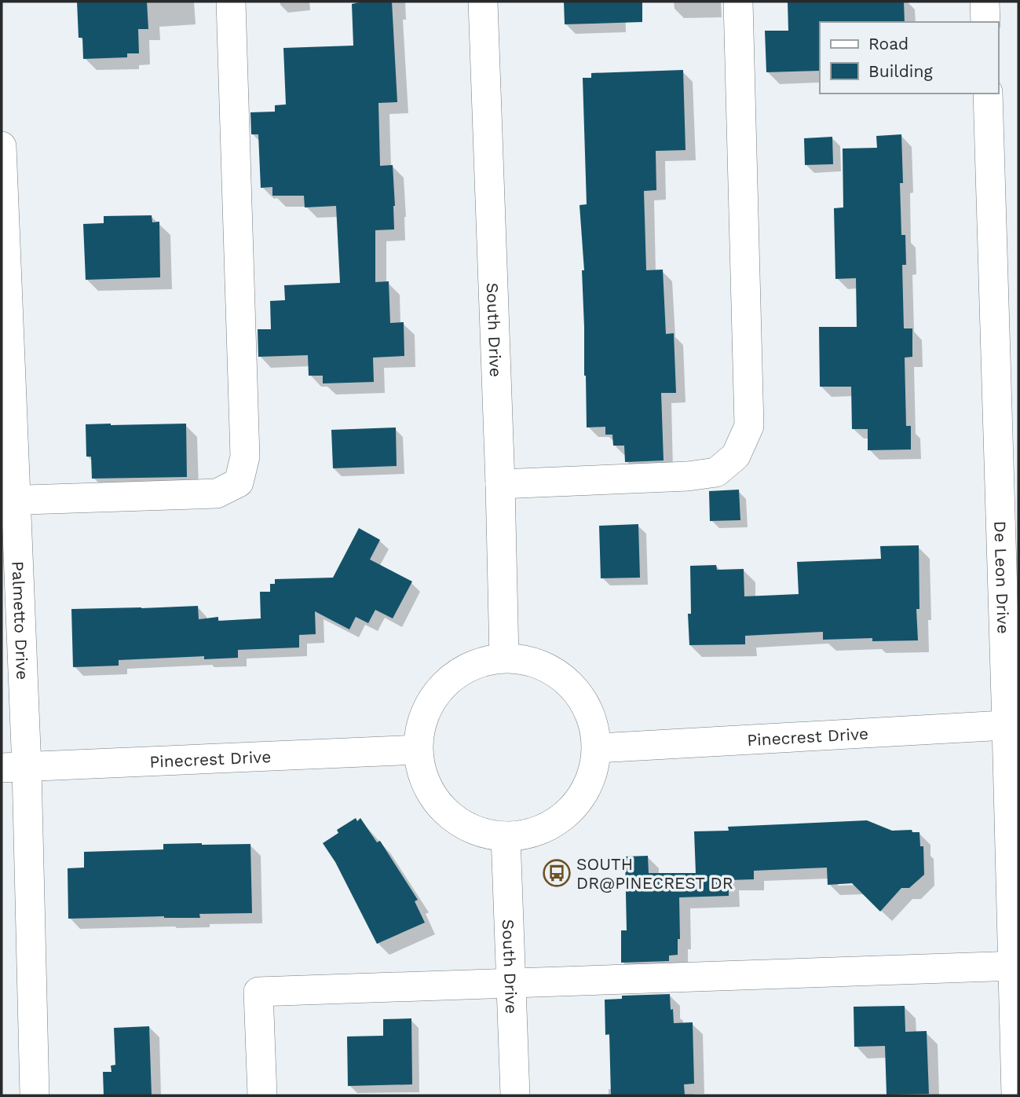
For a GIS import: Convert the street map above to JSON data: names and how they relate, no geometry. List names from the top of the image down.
{
  "streets": {
    "street": [
      "South Drive",
      "De Leon Drive",
      "Palmetto Drive",
      "Pinecrest Drive"
    ]
  },
  "crossings": [
    ["South Drive", "Pinecrest Drive"],
    ["De Leon Drive", "Pinecrest Drive"],
    ["Palmetto Drive", "Pinecrest Drive"]
  ],
  "places": {
    "bus stop": ["SOUTH DR@PINECREST DR"]
  },
  "legend": ["Road", "Building"]
}
